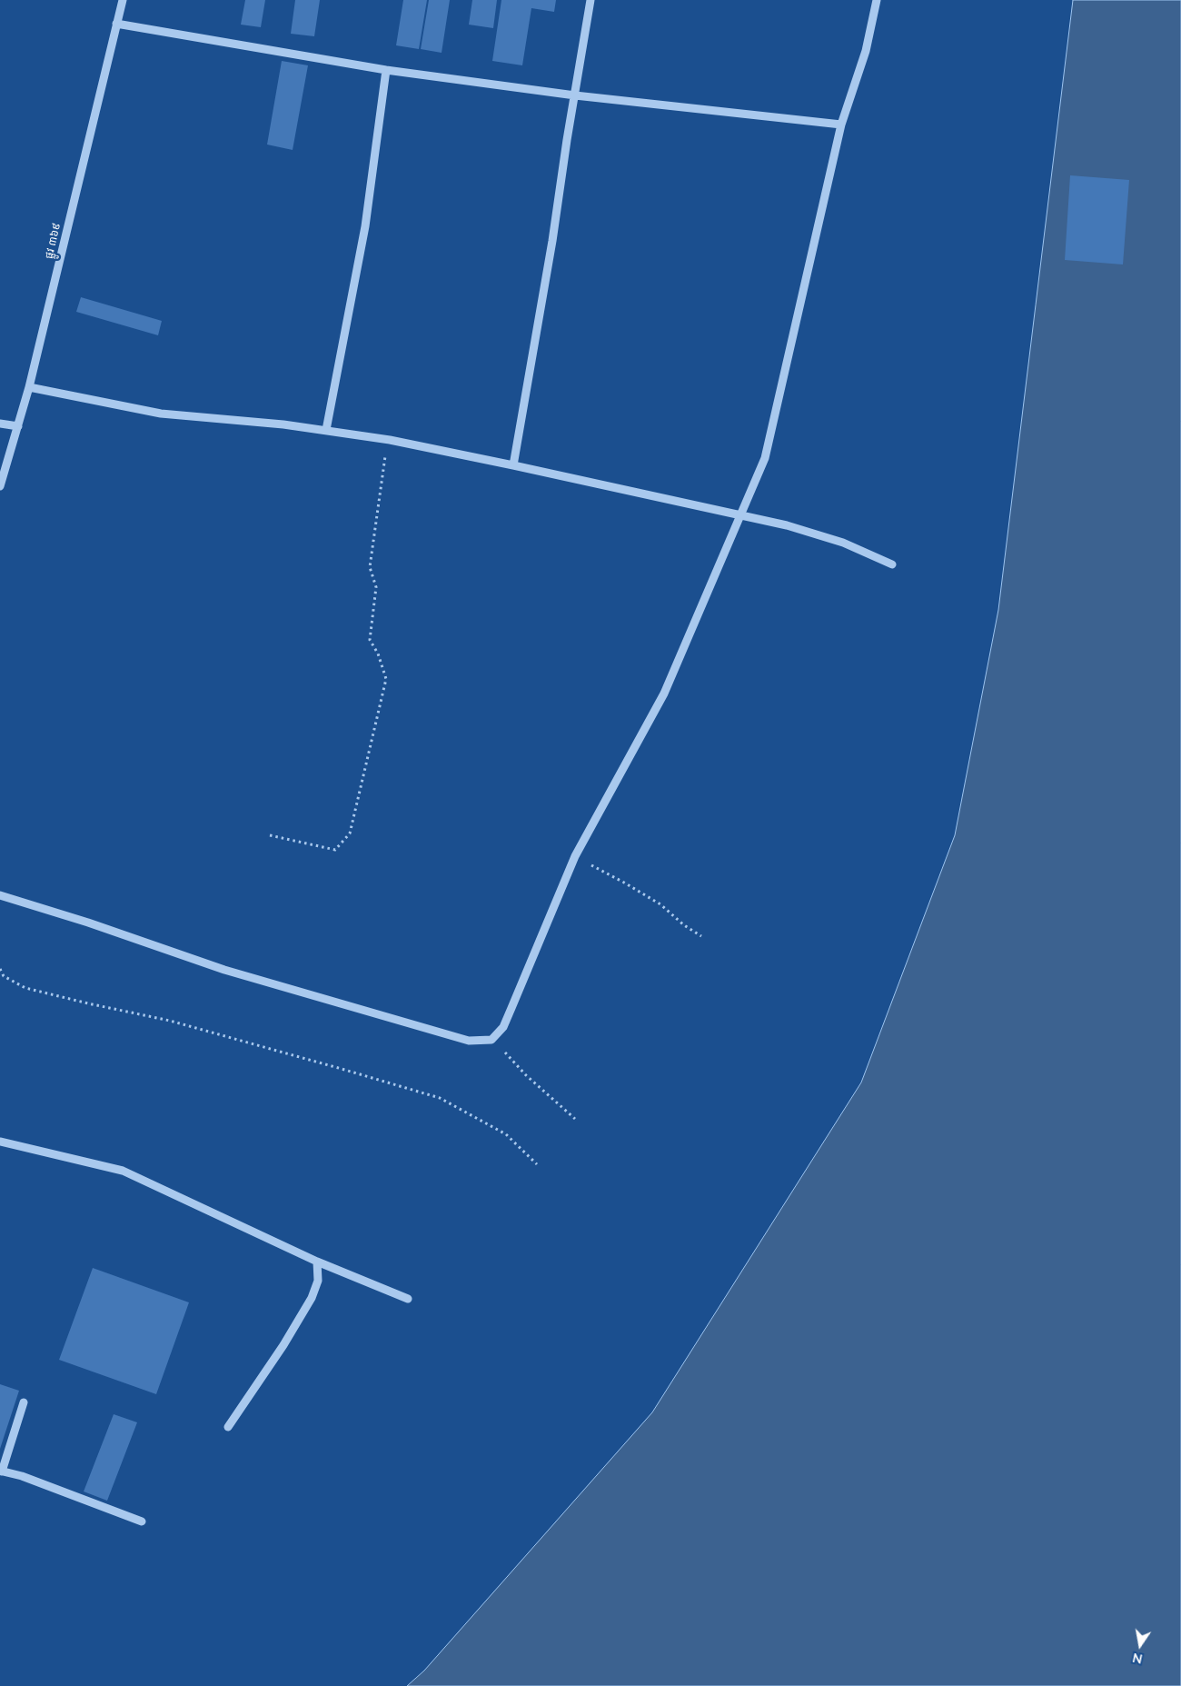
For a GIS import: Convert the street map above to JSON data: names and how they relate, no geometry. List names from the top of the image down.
{
  "streets": {
    "street": ["ផ្លូវ ៣៦៩"]
  },
  "north": "bottom"
}
